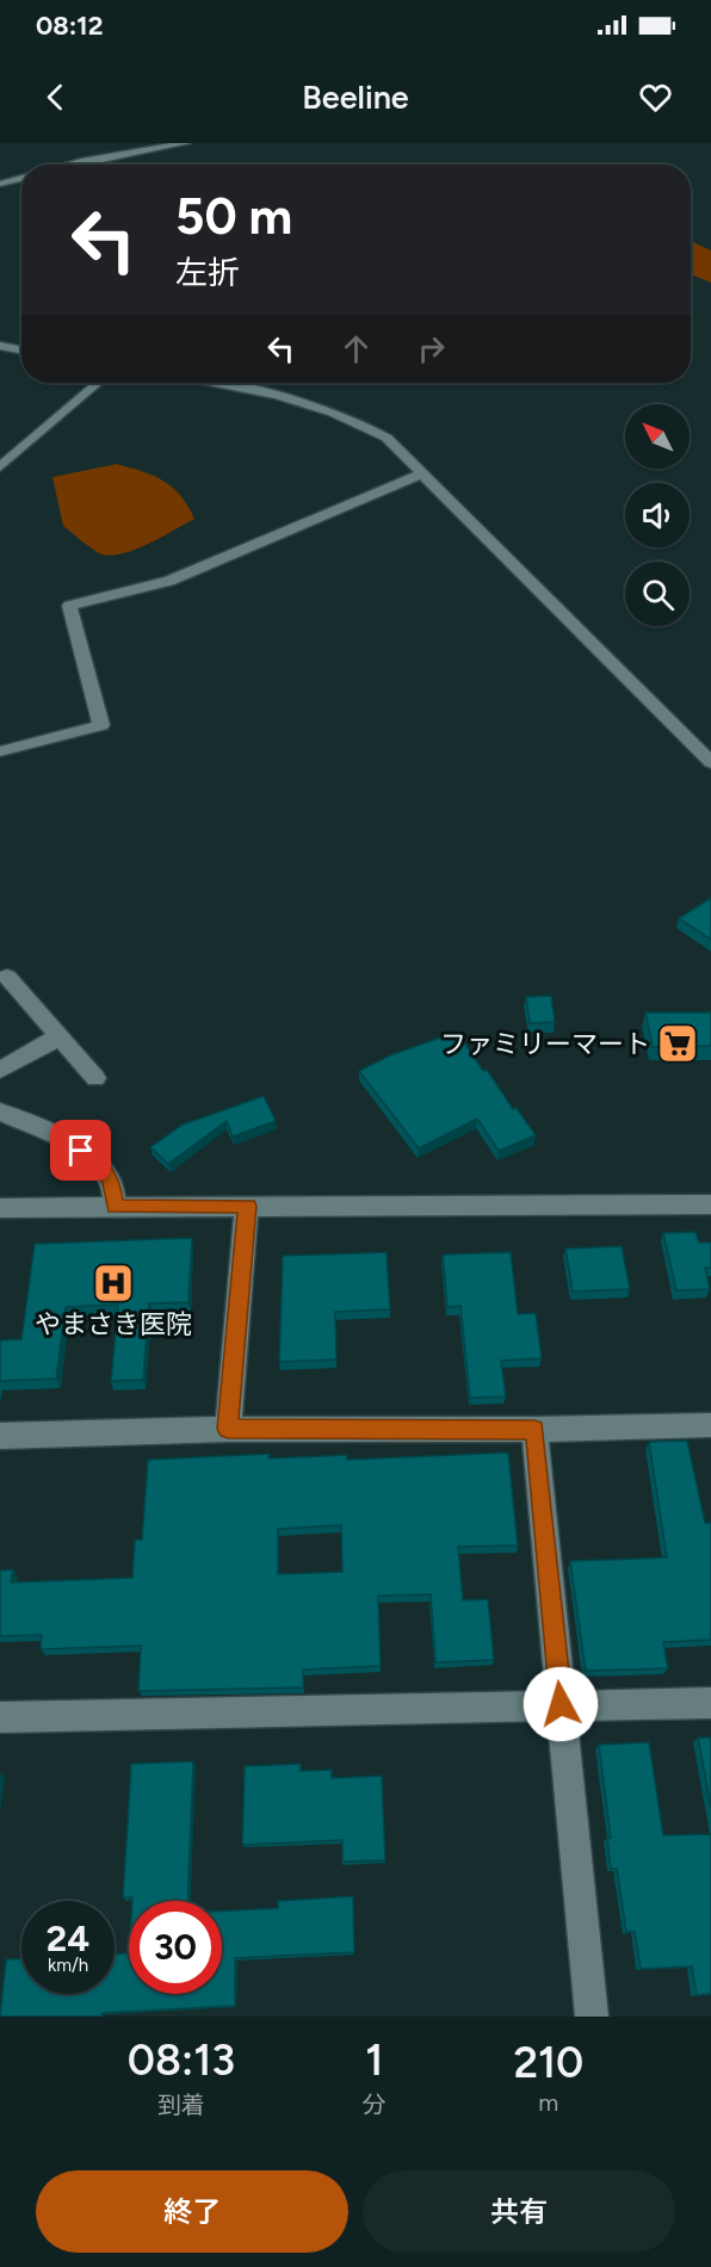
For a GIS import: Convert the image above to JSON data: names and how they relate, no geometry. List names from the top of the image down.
{
  "places": {
    "supermarket": ["ファミリーマート"],
    "hospital": ["やまさき医院"]
  },
  "north": "top left",
  "page": {
    "status": "08:12",
    "header": "Beeline",
    "turn": ["50 m", "左折"],
    "speed": "24 km/h",
    "limit": "30",
    "eta": [
      "08:13",
      "到着",
      "1",
      "分",
      "210",
      "m"
    ],
    "buttons": ["終了", "共有"]
  }
}
